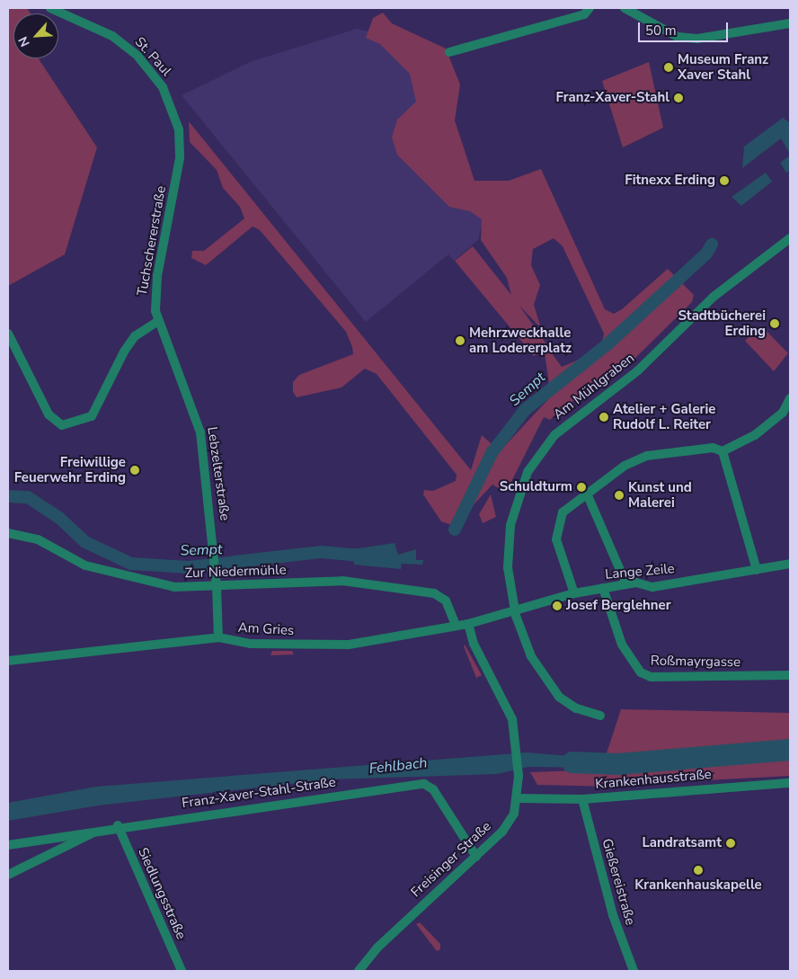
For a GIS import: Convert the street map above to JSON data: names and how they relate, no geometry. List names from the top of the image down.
{
  "streets": {
    "street": [
      "St. Paul",
      "Tuchschererstraße",
      "Am Mühlgraben",
      "Lebzelterstraße",
      "Zur Niedermühle",
      "Lange Zeile",
      "Am Gries",
      "Roßmayrgasse",
      "Krankenhausstraße",
      "Franz-Xaver-Stahl-Straße",
      "Freisinger Straße",
      "Gießereistraße",
      "Siedlungsstraße"
    ]
  },
  "crossings": [
    ["St. Paul", "Tuchschererstraße"],
    ["Tuchschererstraße", "Lebzelterstraße"],
    ["Am Mühlgraben", "Lange Zeile"],
    ["Lebzelterstraße", "Zur Niedermühle"],
    ["Lebzelterstraße", "Am Gries"],
    ["Zur Niedermühle", "Am Gries"],
    ["Lange Zeile", "Am Gries"],
    ["Lange Zeile", "Roßmayrgasse"],
    ["Lange Zeile", "Freisinger Straße"],
    ["Am Gries", "Freisinger Straße"],
    ["Krankenhausstraße", "Freisinger Straße"],
    ["Krankenhausstraße", "Gießereistraße"],
    ["Franz-Xaver-Stahl-Straße", "Freisinger Straße"],
    ["Franz-Xaver-Stahl-Straße", "Siedlungsstraße"]
  ],
  "water": ["Sempt", "Fehlbach"],
  "places": [
    "Museum Franz Xaver Stahl",
    "Franz-Xaver-Stahl",
    "Fitnexx Erding",
    "Stadtbücherei Erding",
    "Mehrzweckhalle am Lodererplatz",
    "Atelier + Galerie Rudolf L. Reiter",
    "Freiwillige Feuerwehr Erding",
    "Schuldturm",
    "Kunst und Malerei",
    "Josef Berglehner",
    "Landratsamt",
    "Krankenhauskapelle"
  ],
  "scale_bar": "50 m",
  "north": "bottom left"
}
